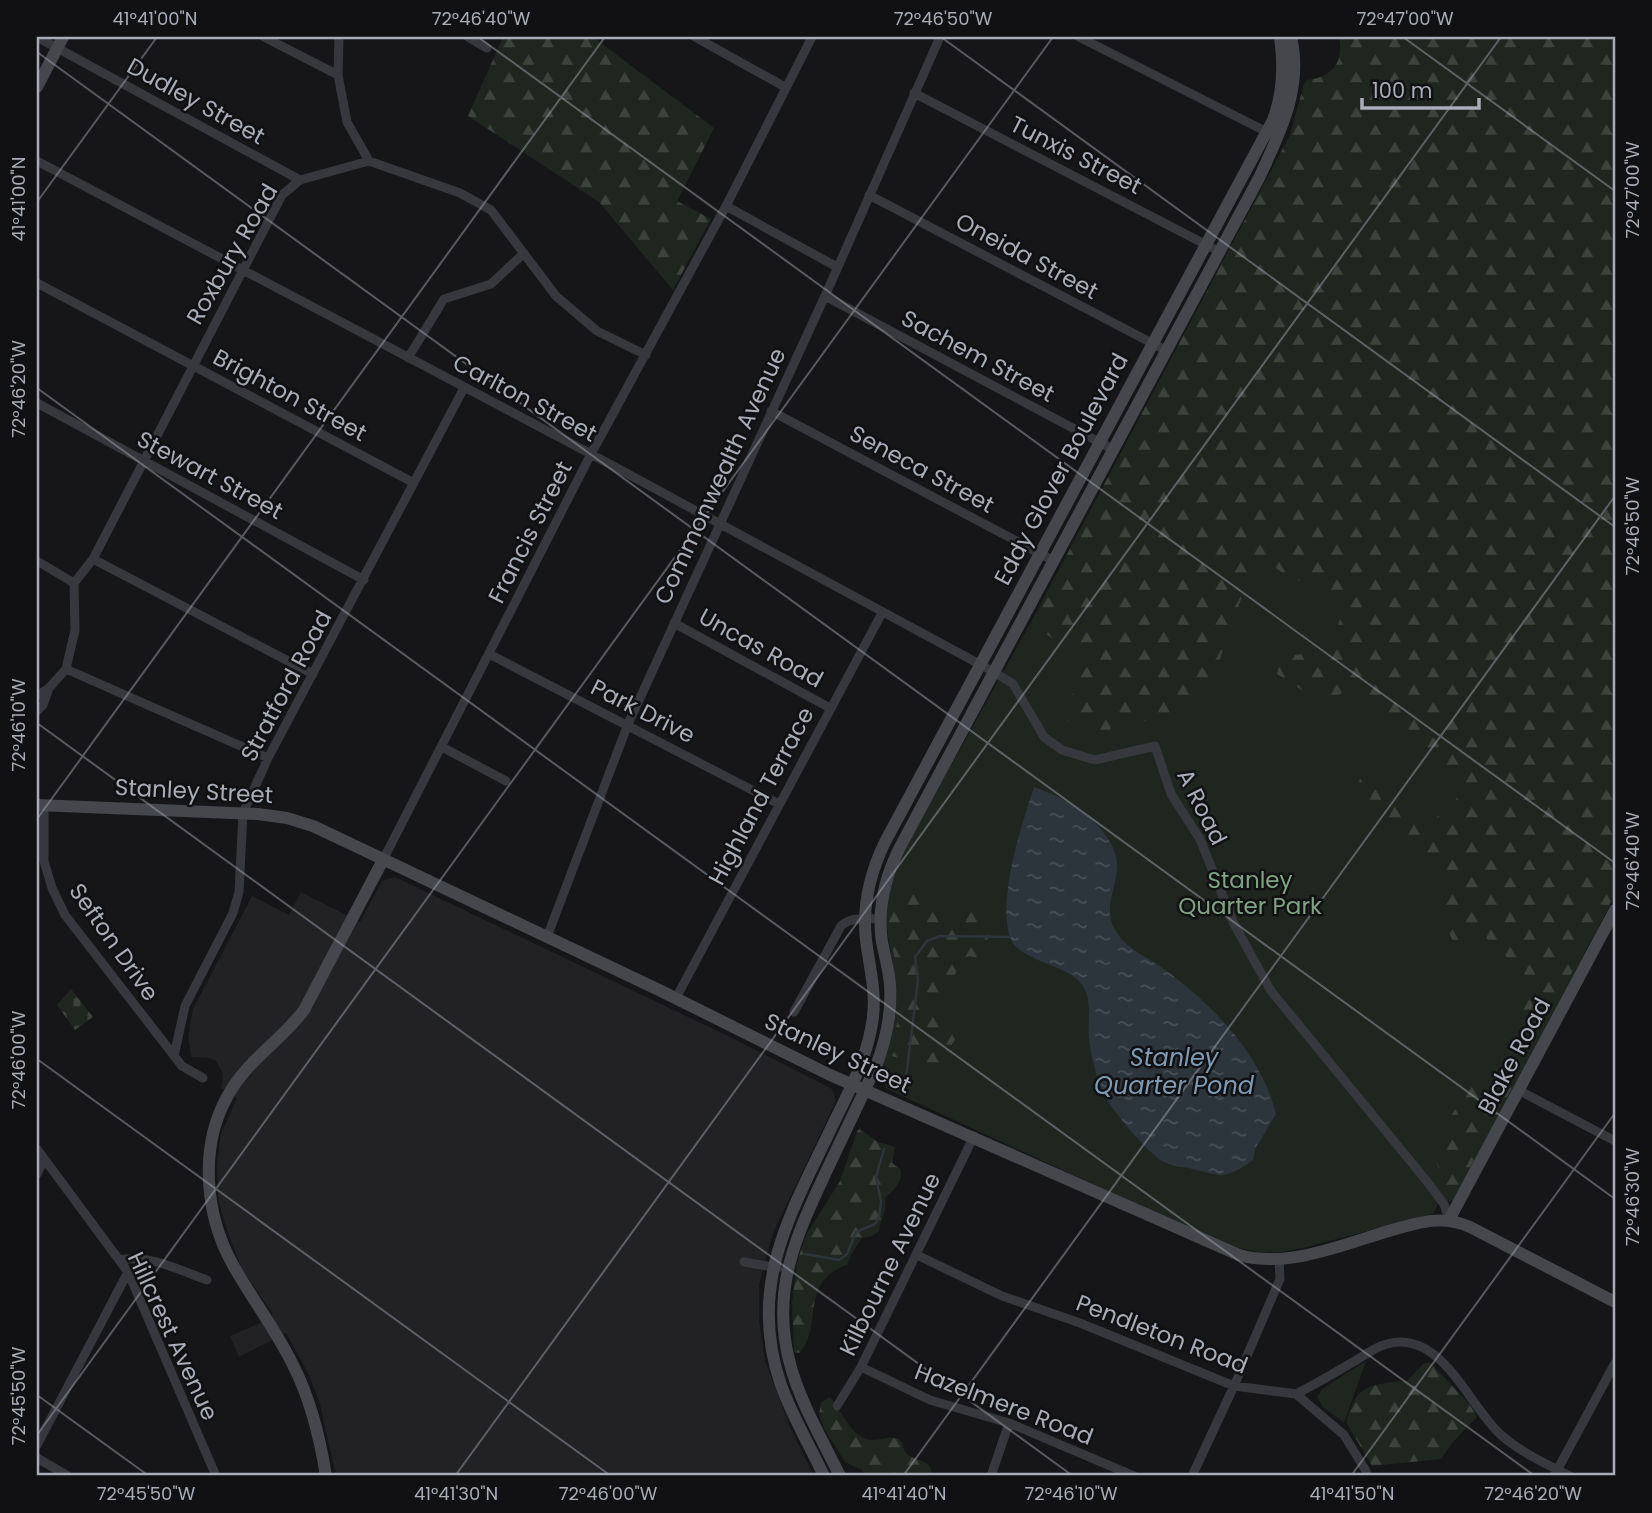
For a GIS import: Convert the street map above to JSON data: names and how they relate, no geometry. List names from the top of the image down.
{
  "streets": {
    "street": [
      "Dudley Street",
      "Tunxis Street",
      "Roxbury Road",
      "Oneida Street",
      "Sachem Street",
      "Brighton Street",
      "Carlton Street",
      "Seneca Street",
      "Eddy Glover Boulevard",
      "Stewart Street",
      "Commonwealth Avenue",
      "Francis Street",
      "Uncas Road",
      "Stratford Road",
      "Park Drive",
      "Stanley Street",
      "Highland Terrace",
      "A Road",
      "Sefton Drive",
      "Blake Road",
      "Kilbourne Avenue",
      "Pendleton Road",
      "Hillcrest Avenue",
      "Hazelmere Road"
    ]
  },
  "crossings": [
    ["Dudley Street", "Roxbury Road"],
    ["Tunxis Street", "Eddy Glover Boulevard"],
    ["Tunxis Street", "Commonwealth Avenue"],
    ["Roxbury Road", "Brighton Street"],
    ["Roxbury Road", "Carlton Street"],
    ["Roxbury Road", "Stewart Street"],
    ["Oneida Street", "Eddy Glover Boulevard"],
    ["Oneida Street", "Commonwealth Avenue"],
    ["Sachem Street", "Eddy Glover Boulevard"],
    ["Sachem Street", "Commonwealth Avenue"],
    ["Brighton Street", "Stratford Road"],
    ["Carlton Street", "Eddy Glover Boulevard"],
    ["Carlton Street", "Commonwealth Avenue"],
    ["Carlton Street", "Francis Street"],
    ["Carlton Street", "Stratford Road"],
    ["Carlton Street", "Highland Terrace"],
    ["Carlton Street", "A Road"],
    ["Seneca Street", "Eddy Glover Boulevard"],
    ["Seneca Street", "Commonwealth Avenue"],
    ["Eddy Glover Boulevard", "Stanley Street"],
    ["Eddy Glover Boulevard", "A Road"],
    ["Stewart Street", "Stratford Road"],
    ["Commonwealth Avenue", "Uncas Road"],
    ["Commonwealth Avenue", "Park Drive"],
    ["Commonwealth Avenue", "Stanley Street"],
    ["Francis Street", "Park Drive"],
    ["Francis Street", "Stanley Street"],
    ["Uncas Road", "Highland Terrace"],
    ["Stratford Road", "Stanley Street"],
    ["Stratford Road", "Sefton Drive"],
    ["Park Drive", "Highland Terrace"],
    ["Stanley Street", "Highland Terrace"],
    ["Stanley Street", "A Road"],
    ["Stanley Street", "Sefton Drive"],
    ["Stanley Street", "Blake Road"],
    ["Stanley Street", "Kilbourne Avenue"],
    ["A Road", "Blake Road"],
    ["Kilbourne Avenue", "Pendleton Road"],
    ["Kilbourne Avenue", "Hazelmere Road"]
  ],
  "water": ["Stanley Quarter Pond"],
  "parks": ["Stanley Quarter Park"],
  "scale_bar": "100 m",
  "coordinates": [
    "41°41'00\"N",
    "72°46'40\"W",
    "72°46'50\"W",
    "72°47'00\"W",
    "72°46'20\"W",
    "72°46'10\"W",
    "72°46'00\"W",
    "72°46'30\"W",
    "72°45'50\"W",
    "41°41'30\"N",
    "41°41'40\"N",
    "41°41'50\"N"
  ]
}
